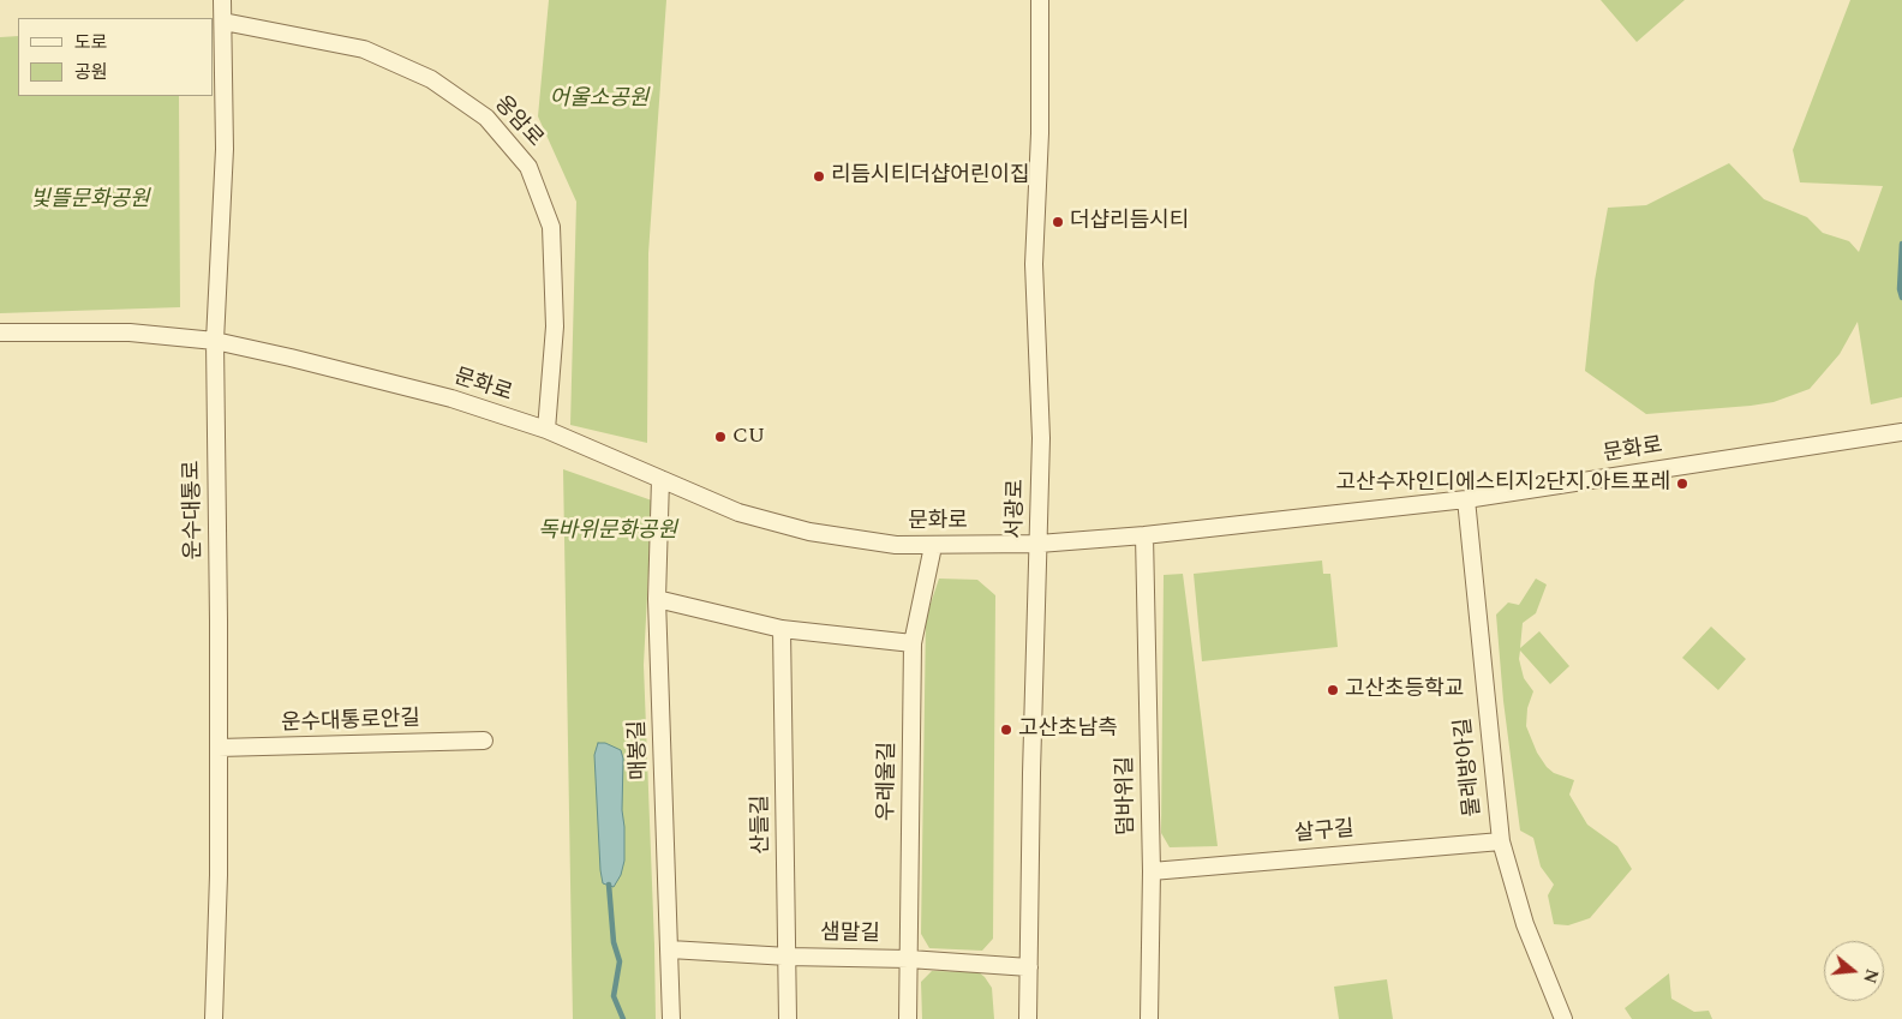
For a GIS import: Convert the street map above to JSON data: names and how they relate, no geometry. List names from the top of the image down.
{
  "streets": {
    "street": [
      "옹암로",
      "문화로",
      "서광로",
      "운수대통로",
      "운수대통로안길",
      "매봉길",
      "물레방아길",
      "우레울길",
      "덤바위길",
      "산들길",
      "살구길",
      "샘말길"
    ]
  },
  "crossings": [
    ["옹암로", "문화로"],
    ["옹암로", "운수대통로"],
    ["문화로", "서광로"],
    ["문화로", "운수대통로"],
    ["문화로", "매봉길"],
    ["문화로", "물레방아길"],
    ["문화로", "우레울길"],
    ["문화로", "덤바위길"],
    ["서광로", "샘말길"],
    ["운수대통로", "운수대통로안길"],
    ["매봉길", "샘말길"],
    ["물레방아길", "살구길"],
    ["우레울길", "샘말길"],
    ["덤바위길", "살구길"],
    ["산들길", "샘말길"]
  ],
  "parks": ["어울소공원", "빛뜰문화공원", "독바위문화공원"],
  "places": [
    "리듬시티더샵어린이집",
    "더샵리듬시티",
    "CU",
    "고산수자인디에스티지2단지.아트포레",
    "고산초등학교",
    "고산초남측"
  ],
  "legend": ["도로", "공원"],
  "north": "right"
}
